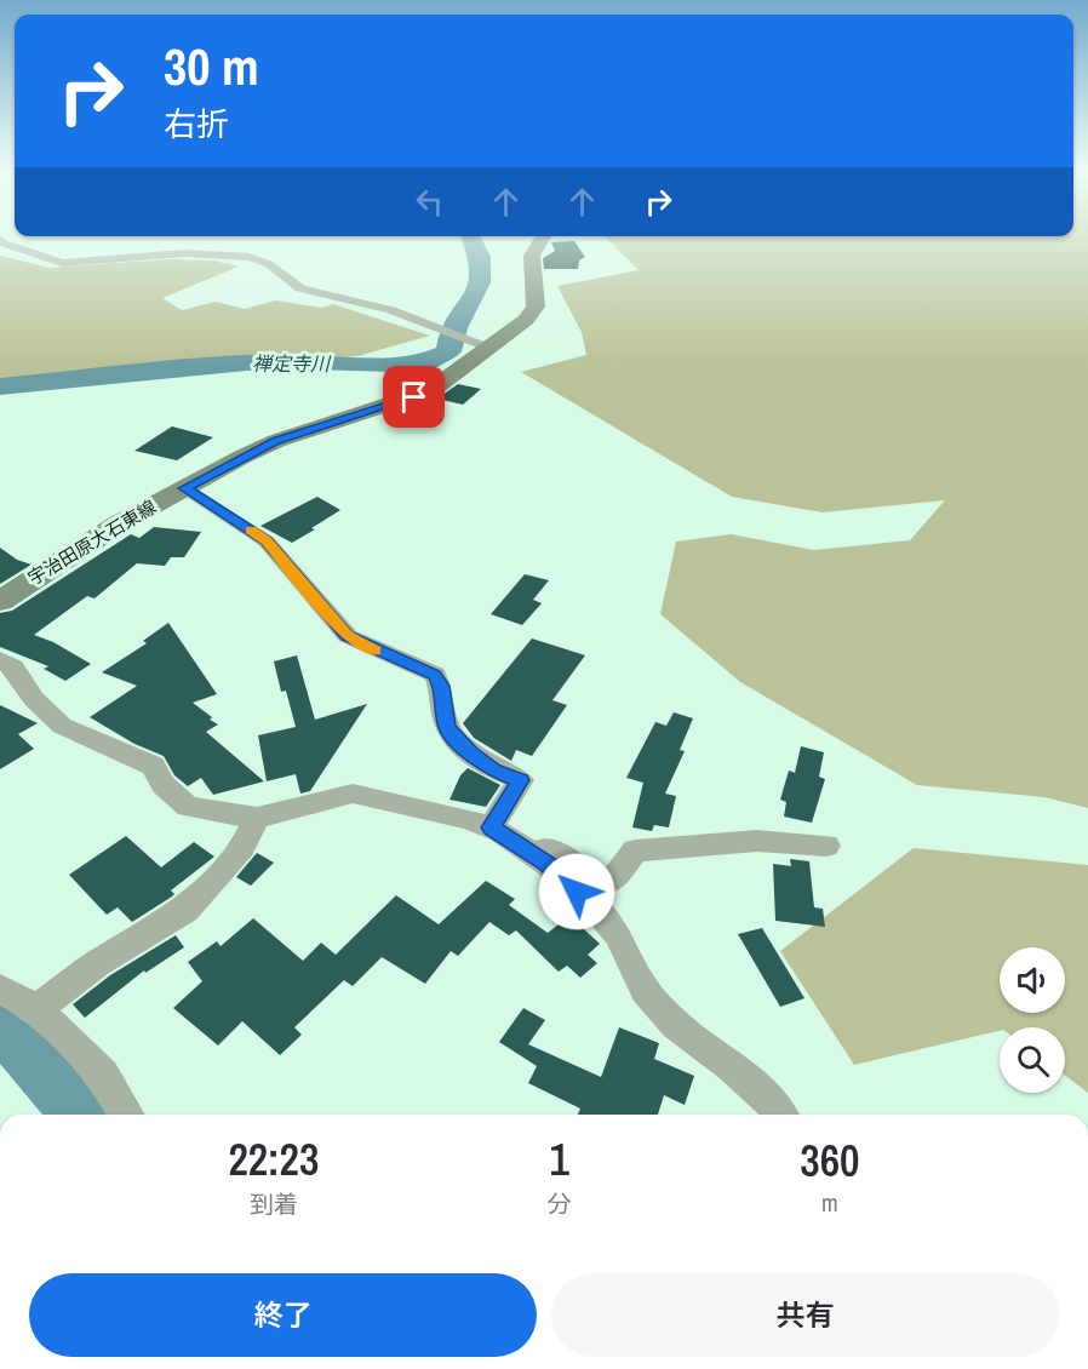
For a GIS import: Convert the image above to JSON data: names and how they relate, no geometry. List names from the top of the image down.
{
  "streets": {
    "main road": ["宇治田原大石東線"]
  },
  "water": ["禅定寺川"],
  "page": {
    "turn": ["30 m", "右折"],
    "eta": [
      "22:23",
      "到着",
      "1",
      "分",
      "360",
      "m"
    ],
    "buttons": ["終了", "共有"]
  }
}
